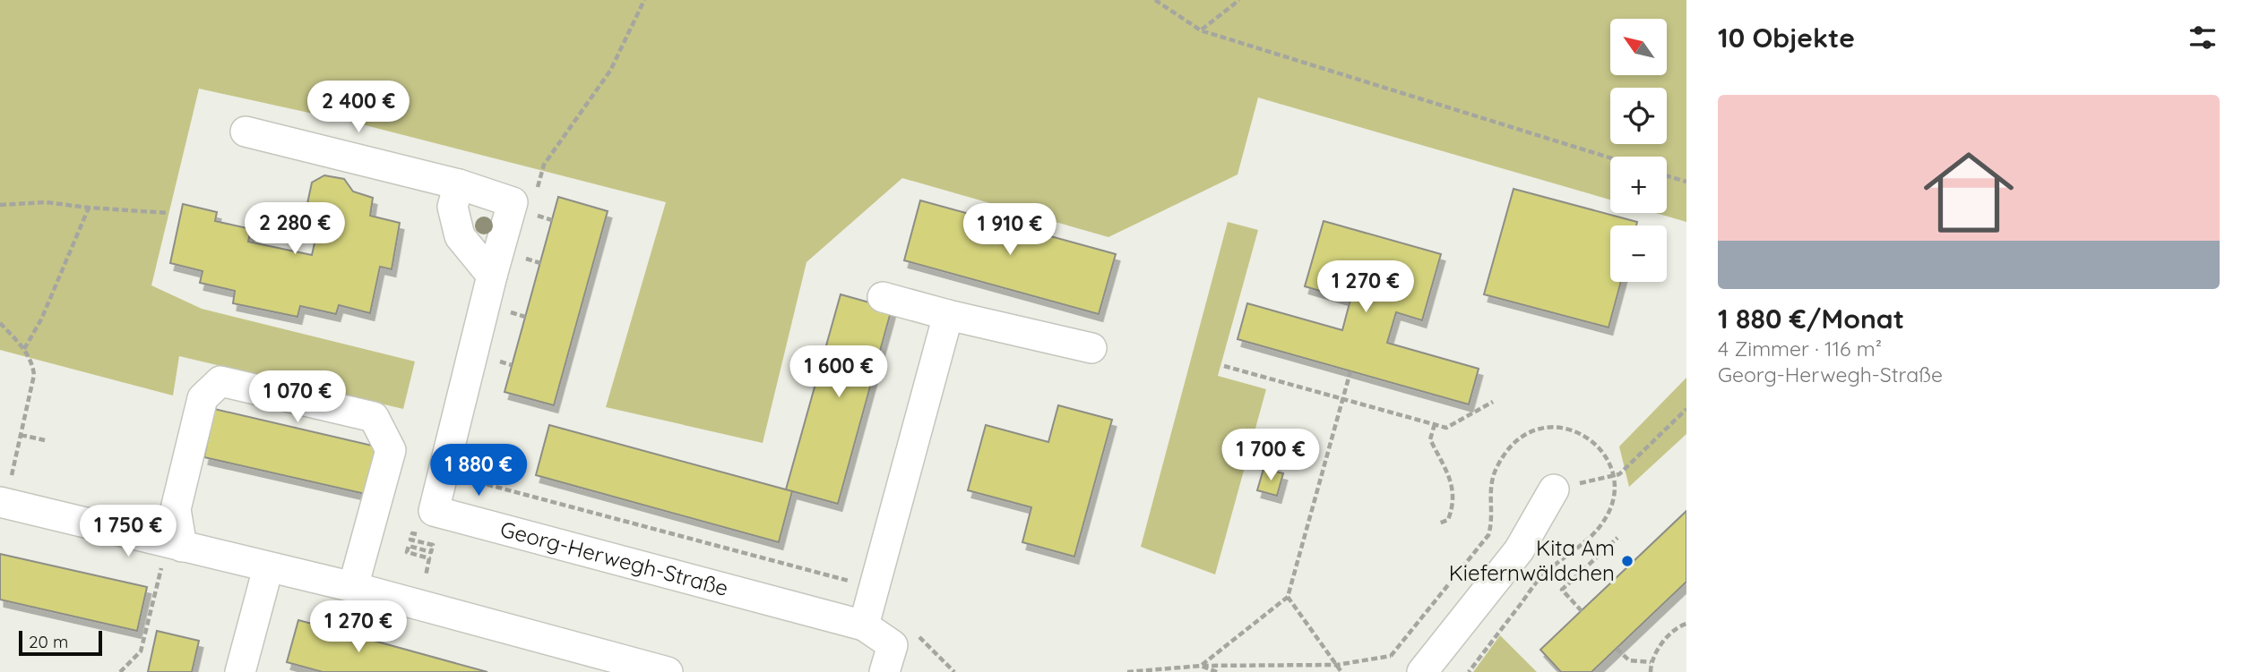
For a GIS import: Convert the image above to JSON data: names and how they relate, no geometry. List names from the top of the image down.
{
  "streets": {
    "street": ["Georg-Herwegh-Straße"]
  },
  "places": ["Kita Am Kiefernwäldchen"],
  "scale_bar": "20 m",
  "north": "top left",
  "page": {
    "heading": "10 Objekte",
    "map_buttons": ["+", "−"],
    "list": [
      {
        "name": "1 880 €/Monat",
        "note": "4 Zimmer · 116 m² · Georg-Herwegh-Straße"
      }
    ],
    "price": [
      "2 400 €",
      "2 280 €",
      "1 910 €",
      "1 270 €",
      "1 600 €",
      "1 070 €",
      "1 700 €",
      "1 880 €",
      "1 750 €",
      "1 270 €"
    ],
    "scale": "20 m"
  }
}
